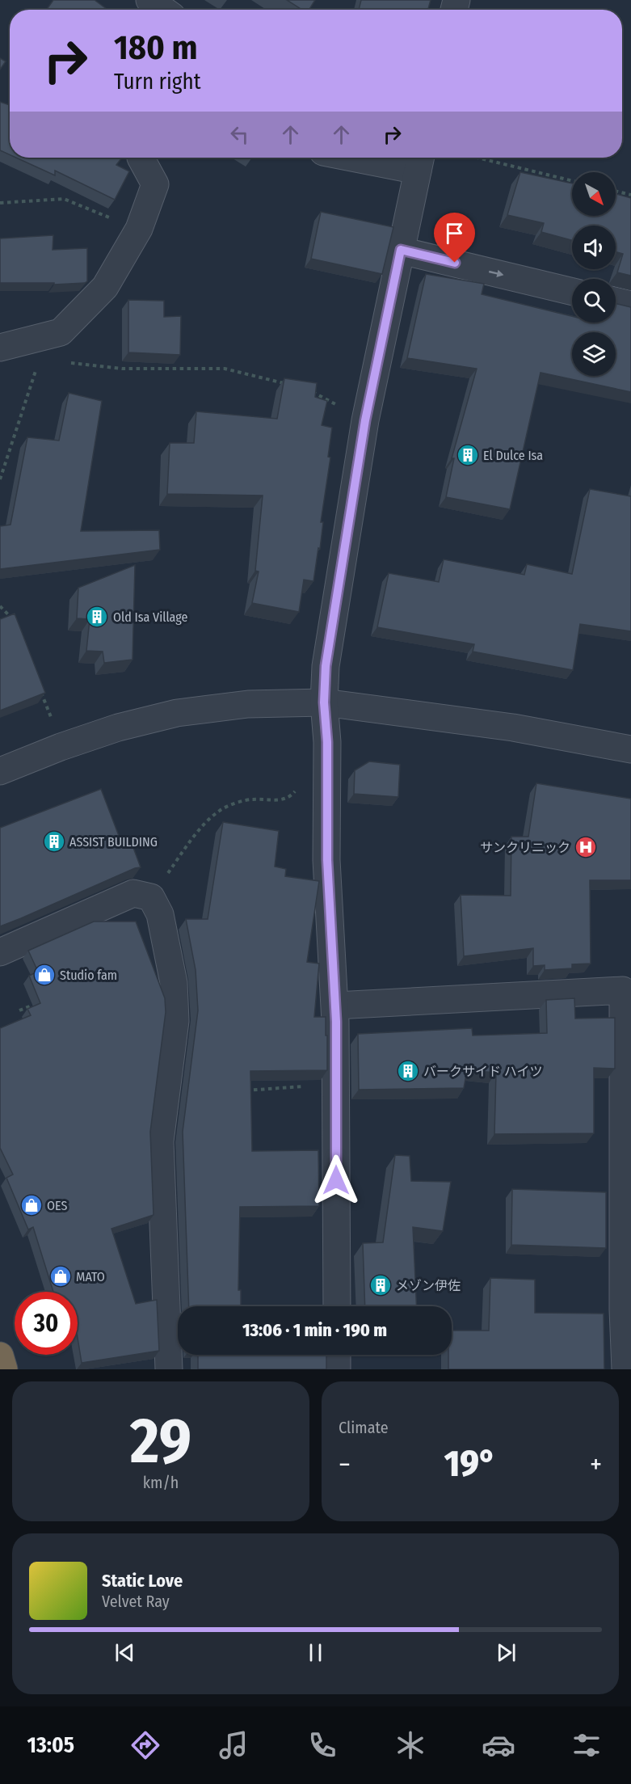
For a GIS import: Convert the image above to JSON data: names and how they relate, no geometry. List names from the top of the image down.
{
  "places": {
    "building": [
      "El Dulce Isa",
      "Old Isa Village",
      "ASSIST BUILDING",
      "バークサイド ハイツ",
      "メゾン伊佐"
    ],
    "hospital": ["サンクリニック"],
    "shop": ["Studio fam", "OES", "MATO"]
  },
  "north": "bottom right",
  "page": {
    "turn": ["180 m", "Turn right"],
    "limit": "30",
    "trip": "13:06 · 1 min · 190 m",
    "tile": [
      ["29", "km/h"],
      "Climate"
    ],
    "heat": ["−", "19°", "+"],
    "song": ["Static Love", "Velvet Ray"],
    "tabs": "13:05"
  }
}
